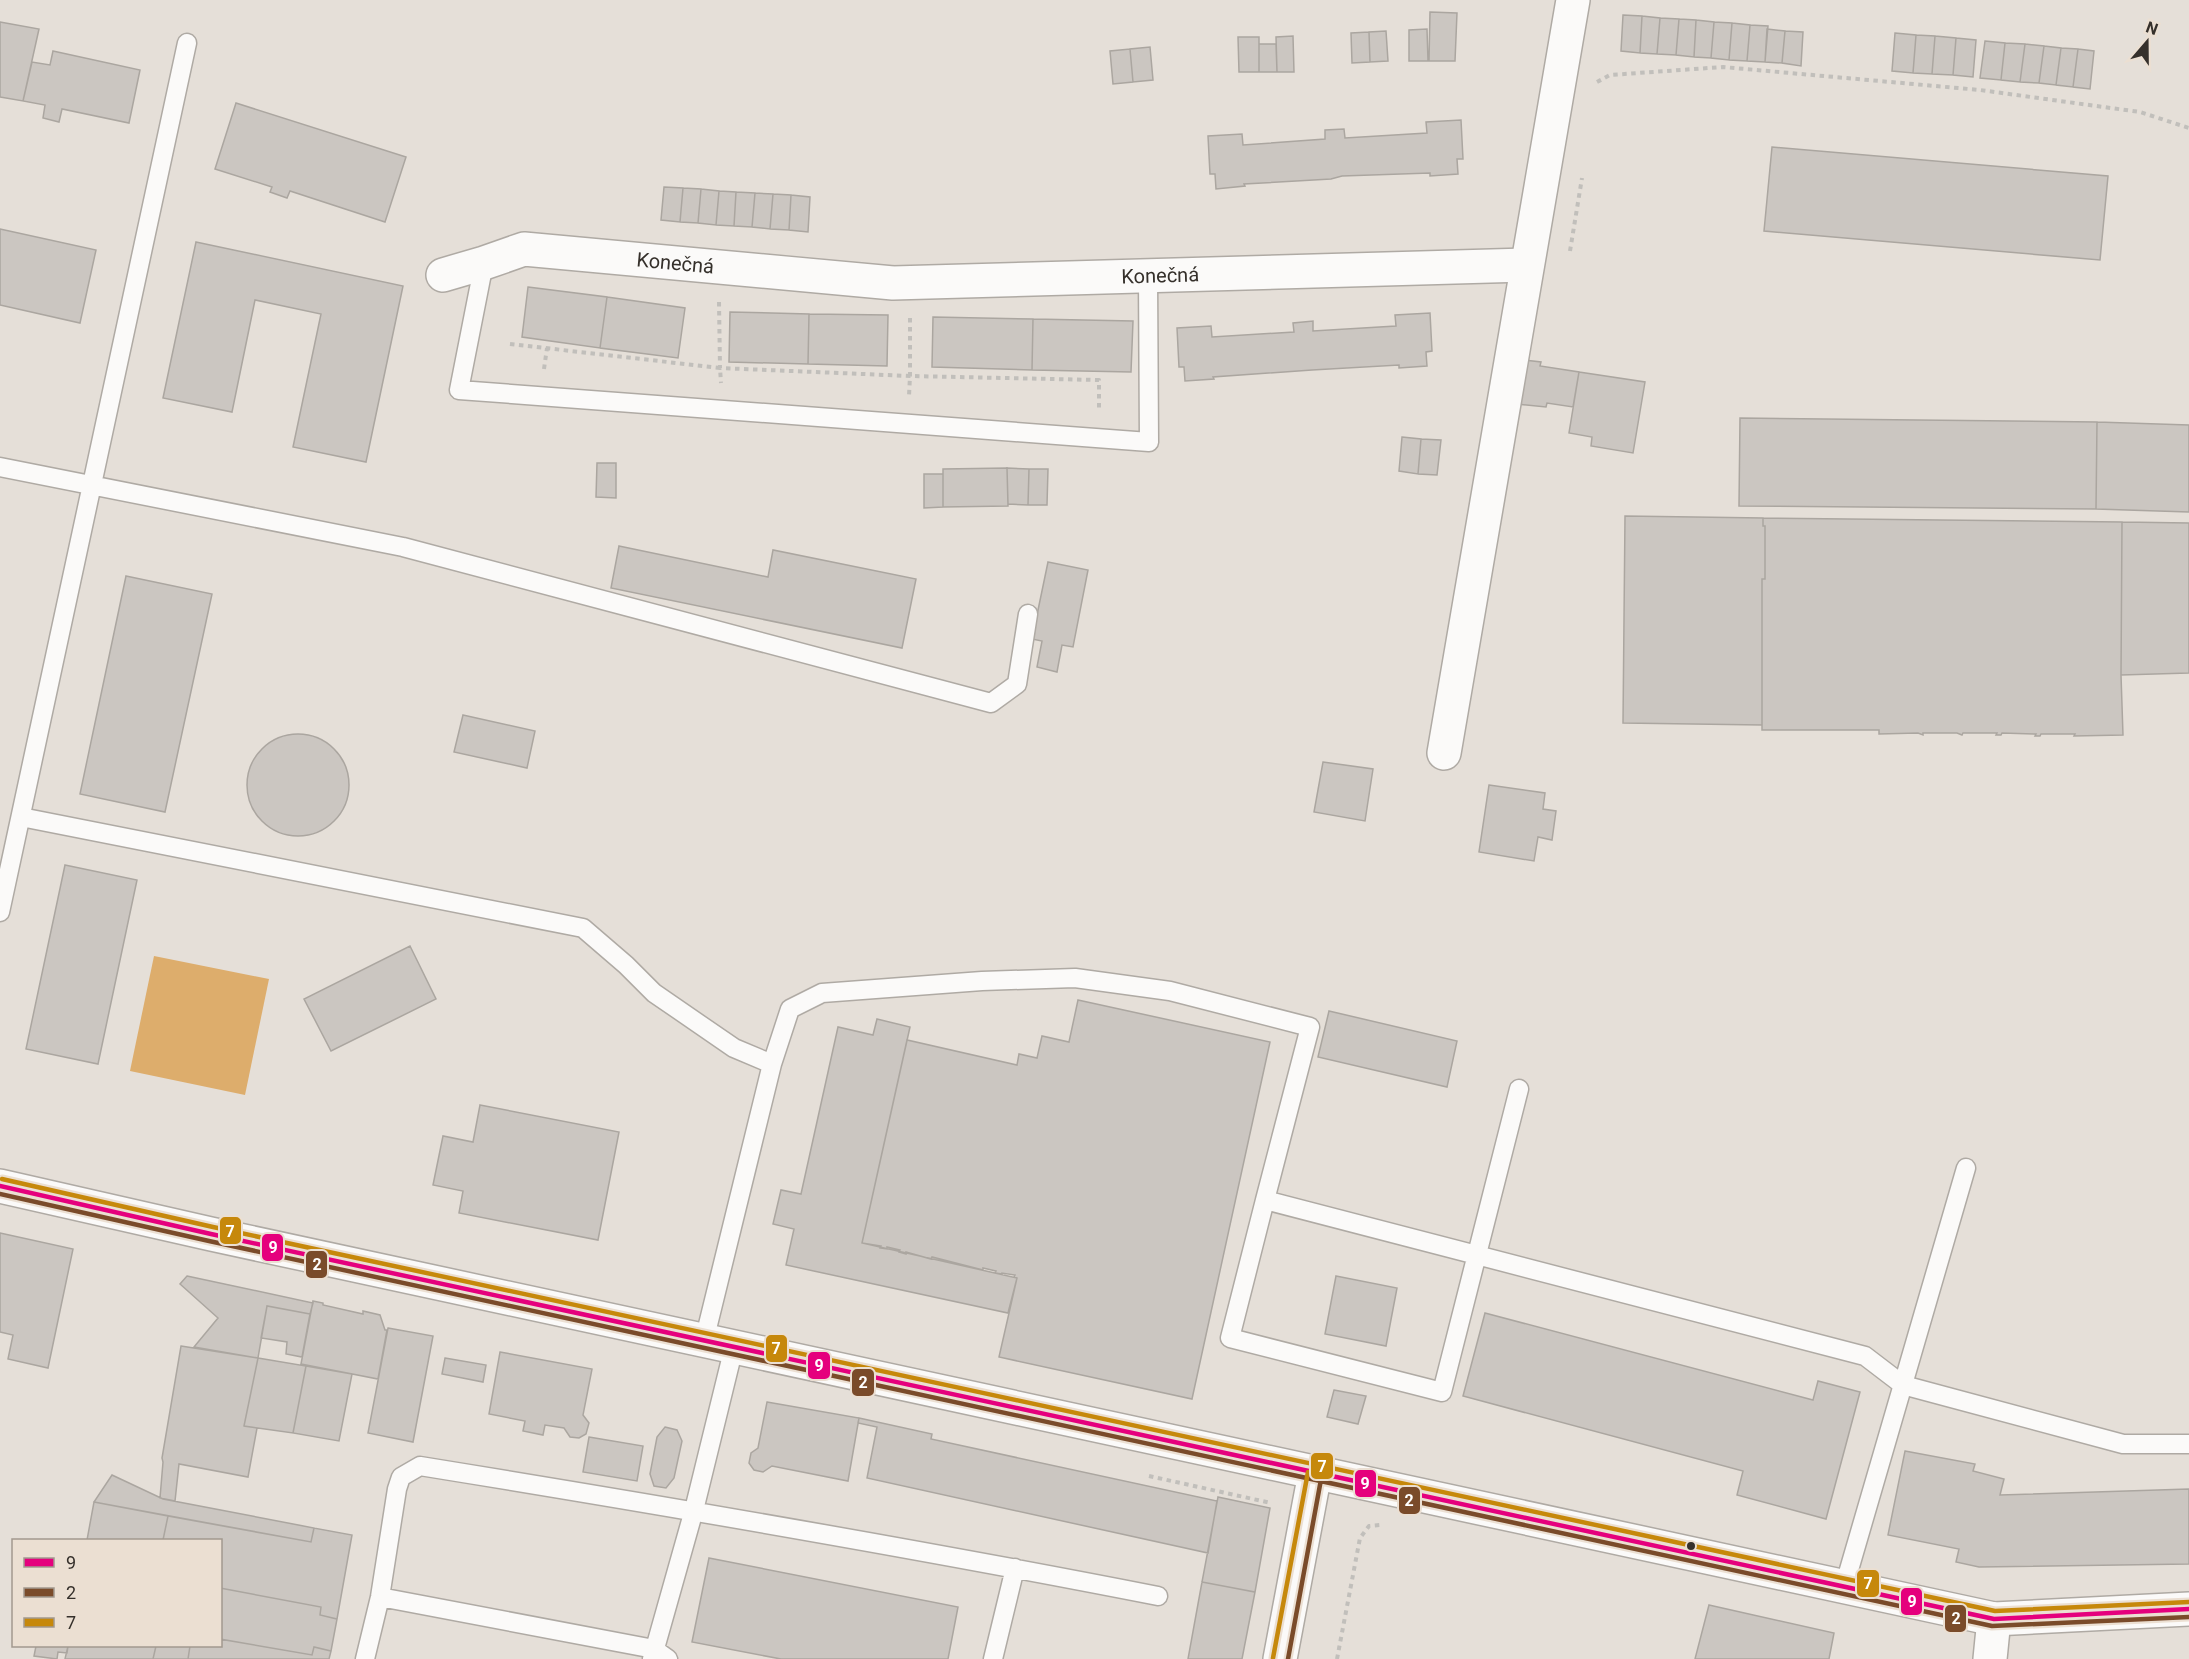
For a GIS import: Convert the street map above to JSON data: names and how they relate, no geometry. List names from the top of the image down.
{
  "streets": {
    "street": ["Konečná"]
  },
  "lines": ["transit line 7", "transit line 9", "transit line 2"],
  "legend": ["9", "2", "7"],
  "north": "top"
}
